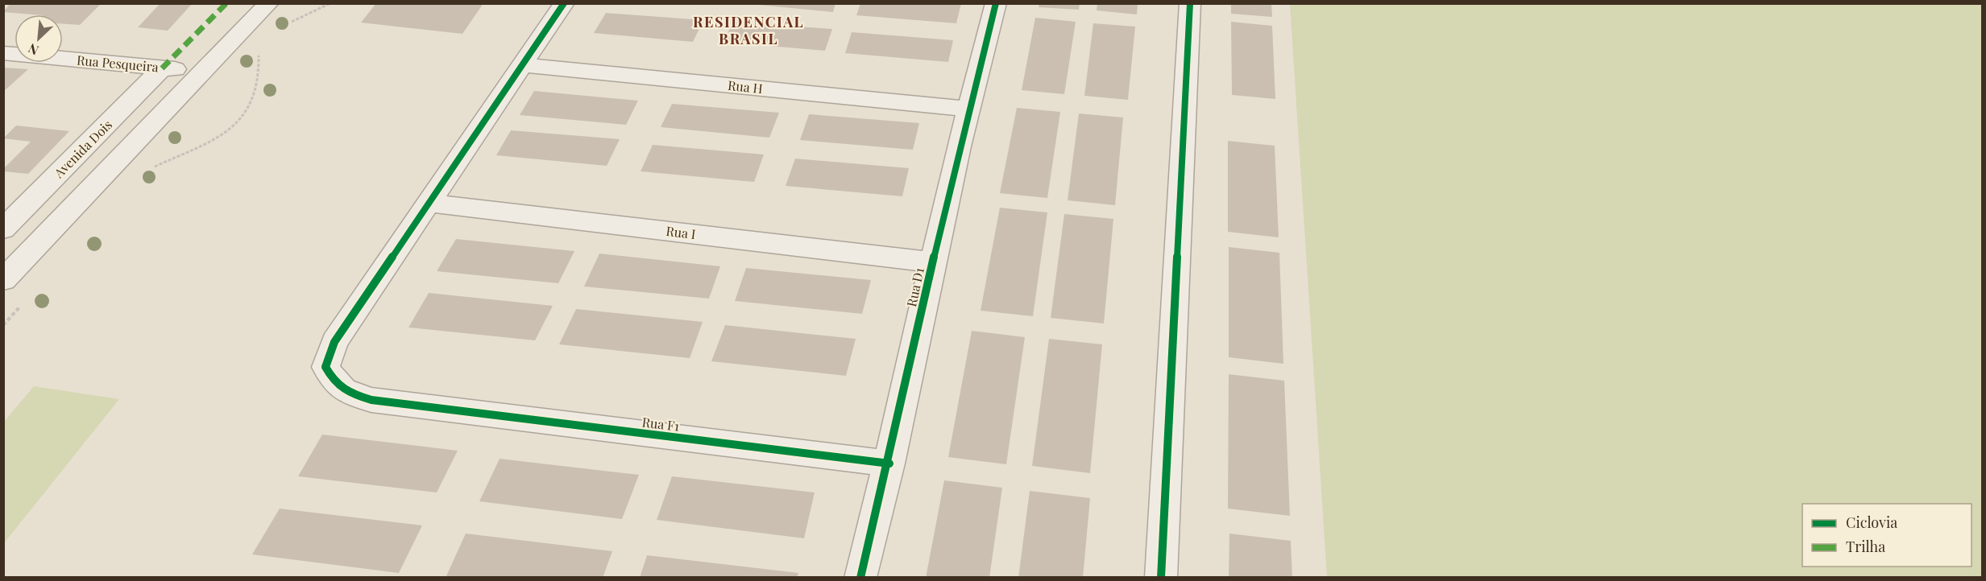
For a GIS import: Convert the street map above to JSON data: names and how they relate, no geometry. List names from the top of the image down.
{
  "streets": {
    "street": [
      "Rua Pesqueira",
      "Rua H",
      "Avenida Dois",
      "Rua I",
      "Rua D1",
      "Rua F1"
    ]
  },
  "crossings": [
    ["Rua Pesqueira", "Avenida Dois"],
    ["Rua H", "Rua D1"],
    ["Rua H", "Rua F1"],
    ["Rua I", "Rua D1"],
    ["Rua I", "Rua F1"],
    ["Rua D1", "Rua F1"]
  ],
  "districts": ["RESIDENCIAL BRASIL"],
  "legend": ["Ciclovia", "Trilha"],
  "north": "bottom left"
}
